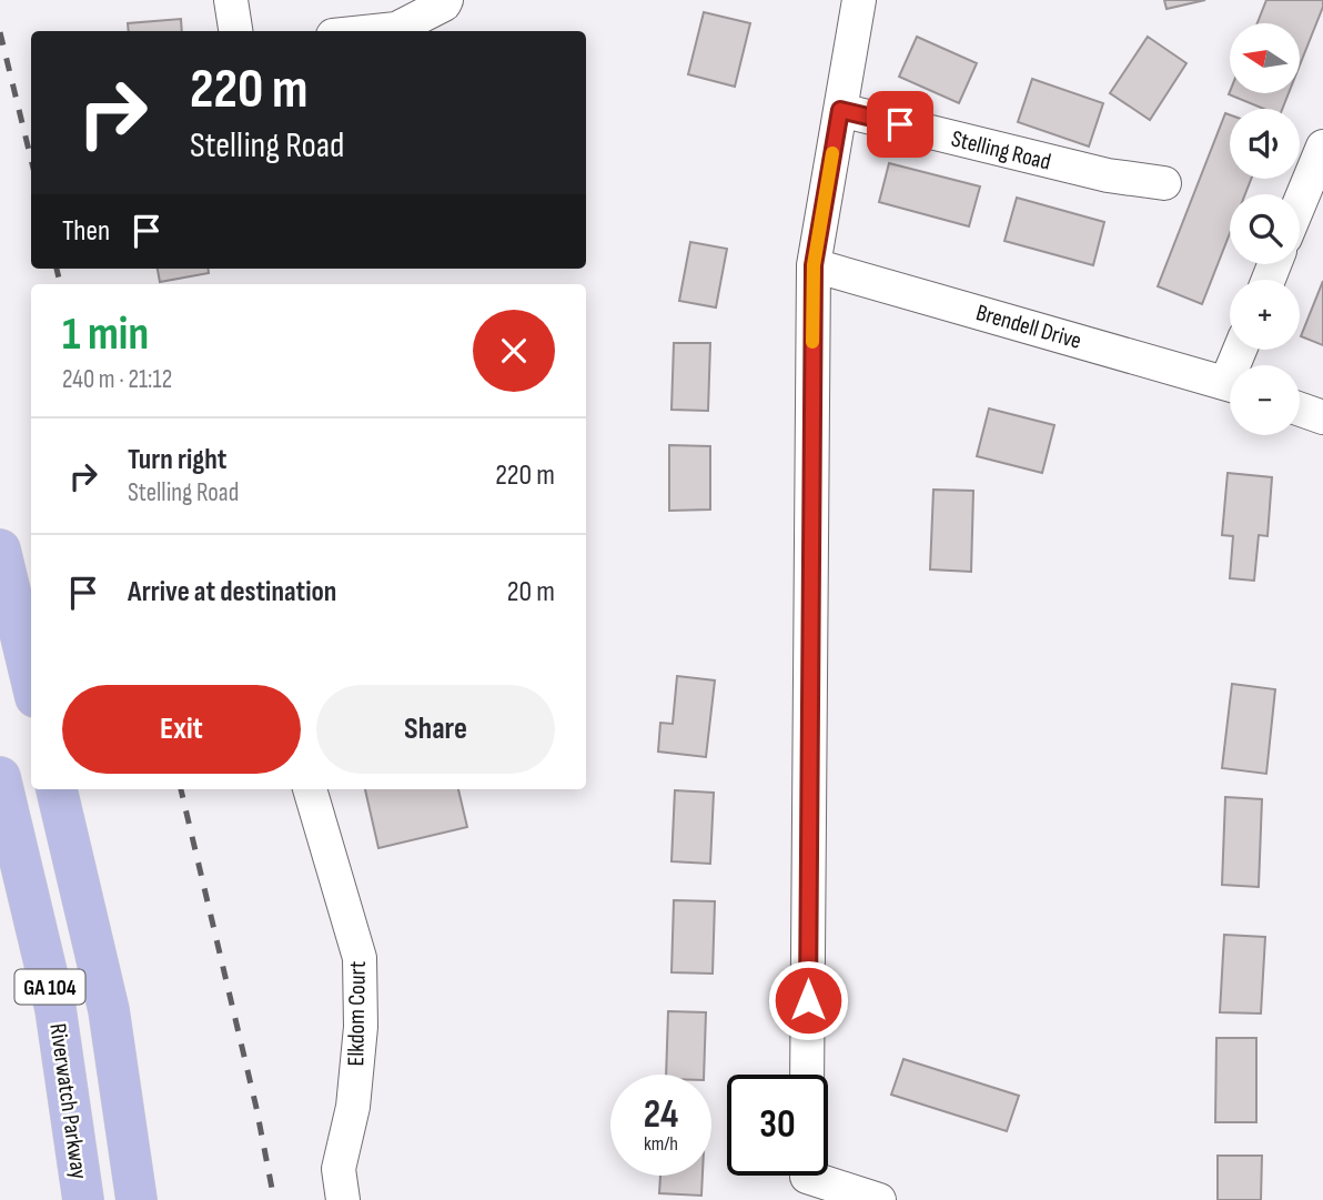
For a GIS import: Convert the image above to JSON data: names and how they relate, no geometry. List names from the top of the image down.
{
  "streets": {
    "main road": ["GA 104", "Riverwatch Parkway"],
    "street": ["Stelling Road", "Brendell Drive", "Elkdom Court"]
  },
  "north": "left",
  "page": {
    "map_buttons": ["+", "−"],
    "turn": ["220 m", "Stelling Road"],
    "then": "Then",
    "heading": ["1 min", "240 m · 21:12"],
    "list": [
      {
        "name": "Turn right",
        "note": "Stelling Road",
        "value": "220 m"
      },
      {
        "name": "Arrive at destination",
        "value": "20 m"
      }
    ],
    "buttons": ["Exit", "Share"],
    "speed": "24 km/h",
    "limit": "30"
  }
}
